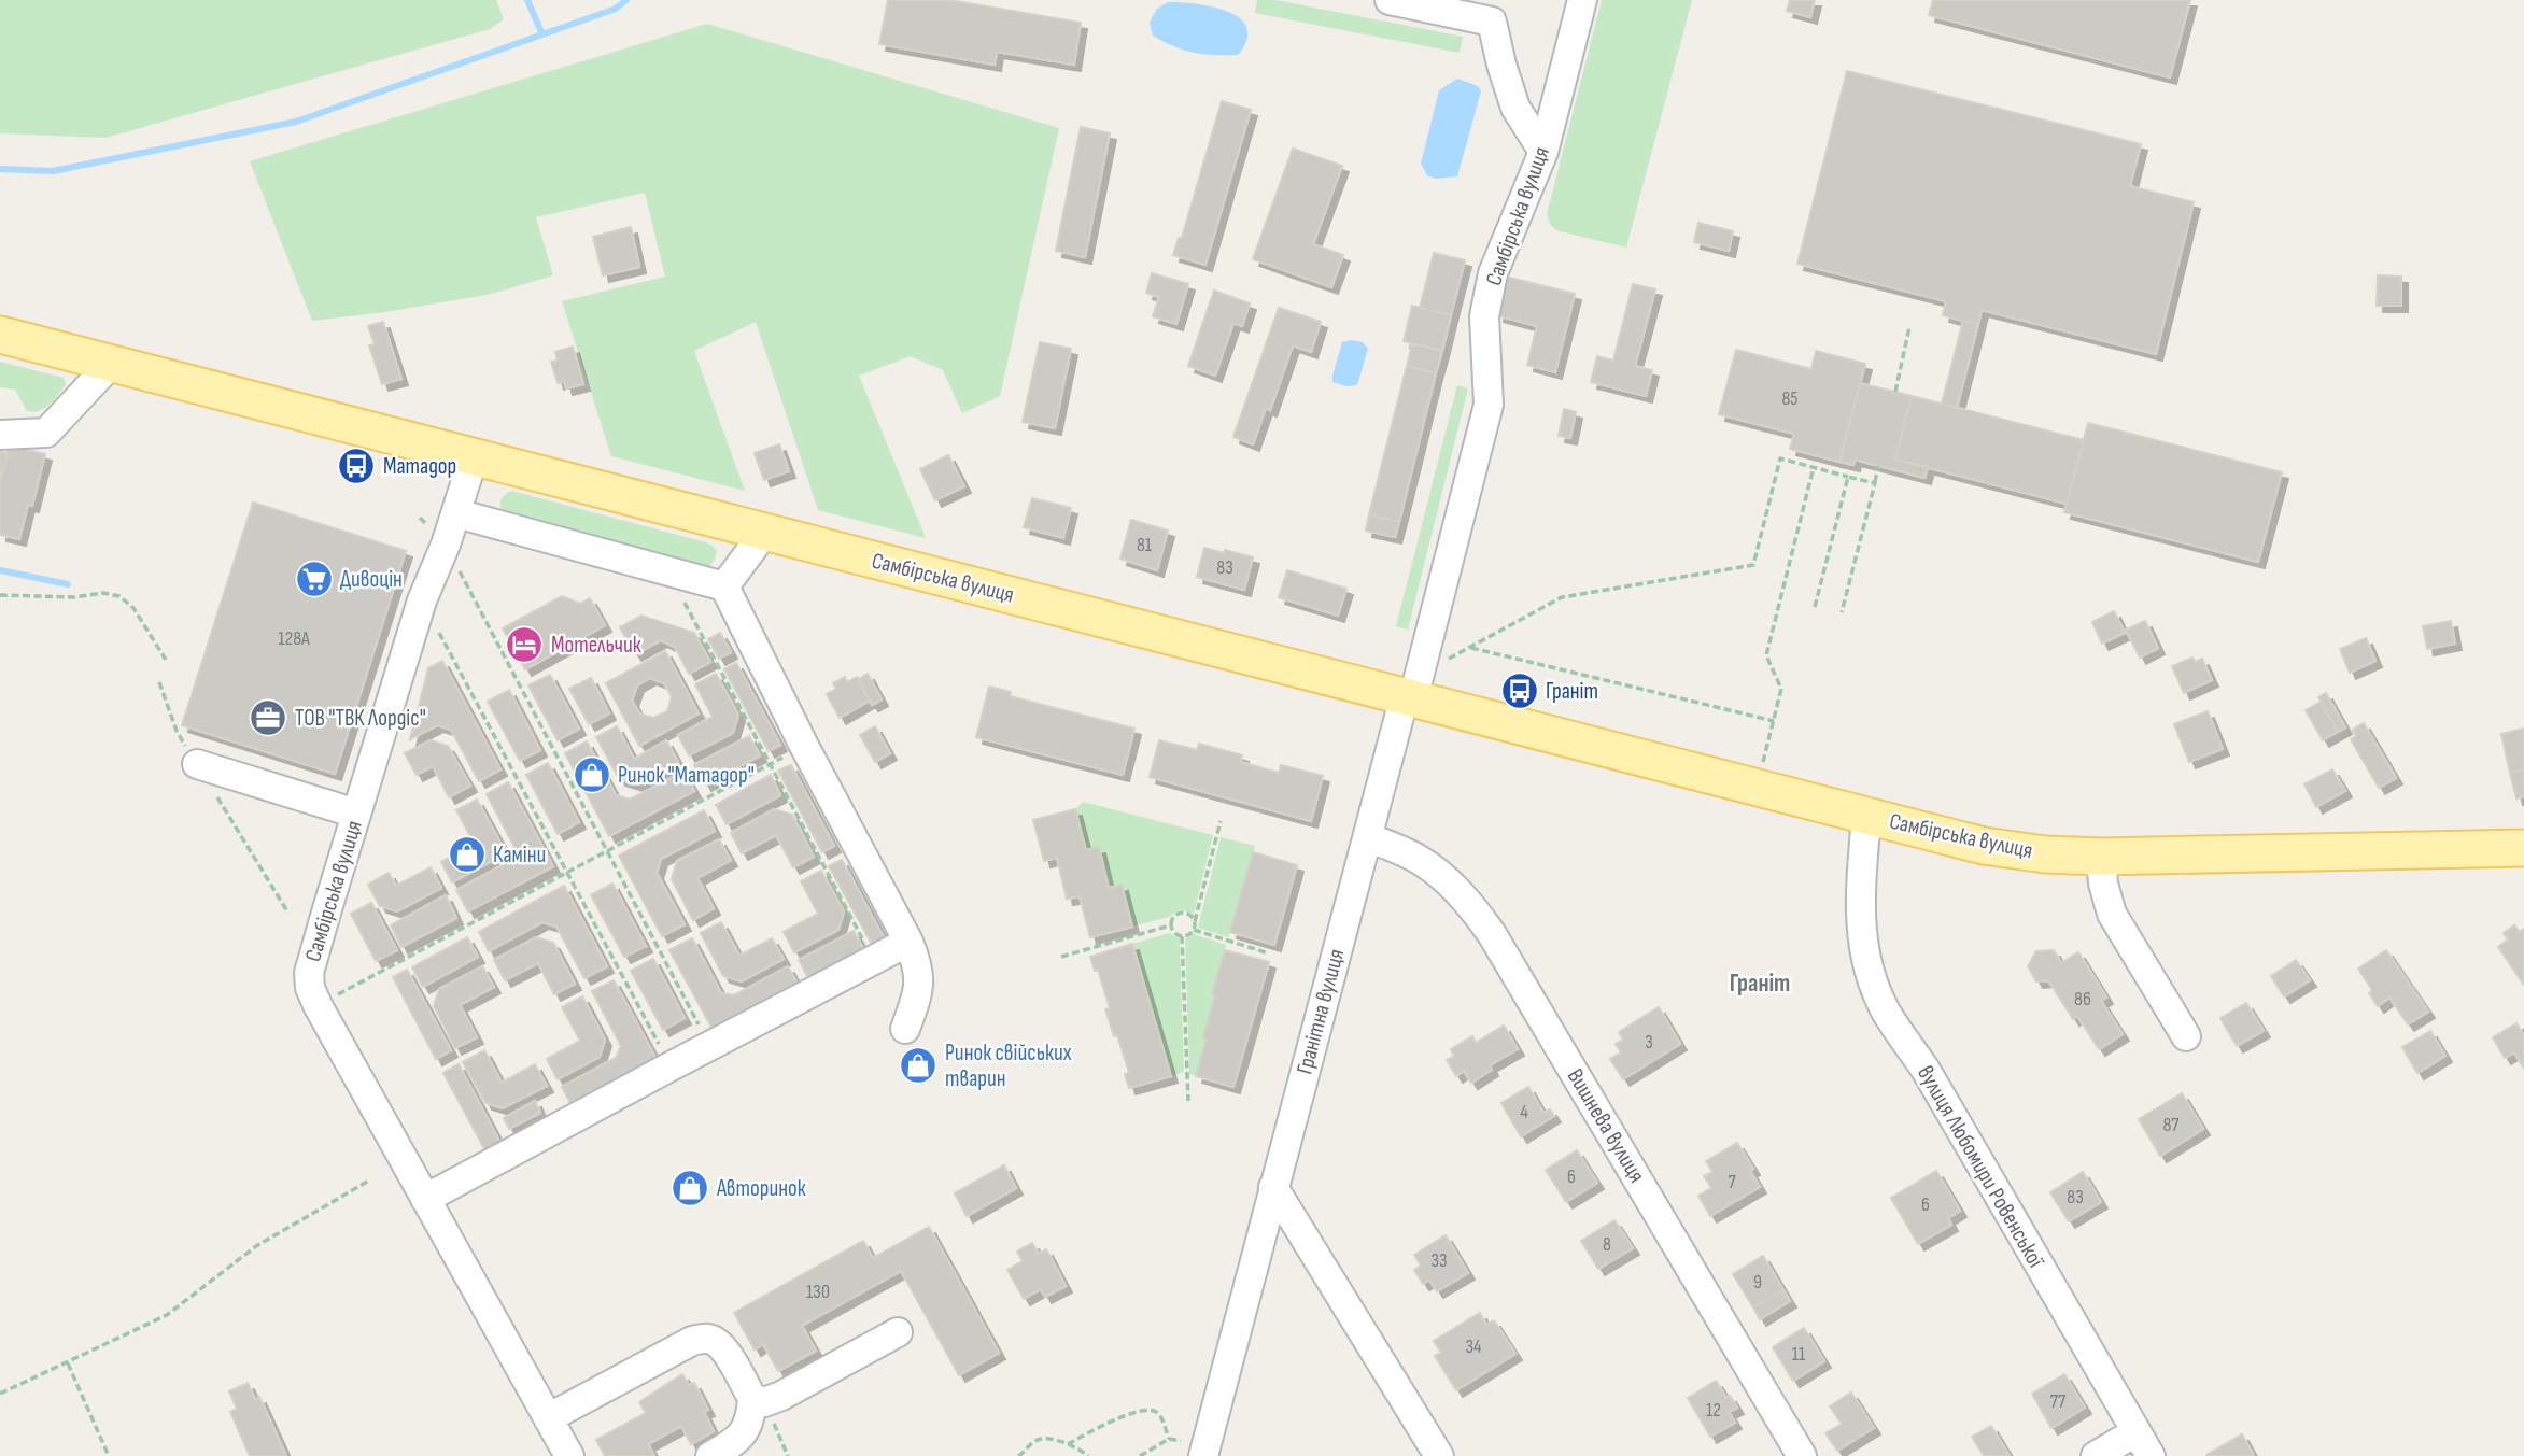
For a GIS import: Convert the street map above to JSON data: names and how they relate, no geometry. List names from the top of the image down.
{
  "streets": {
    "main road": ["Самбірська вулиця"],
    "street": ["Гранітна вулиця", "Вишнева вулиця", "вулиця Любомири Ровенської"]
  },
  "crossings": [
    ["Самбірська вулиця", "Гранітна вулиця"],
    ["Самбірська вулиця", "вулиця Любомири Ровенської"],
    ["Гранітна вулиця", "Вишнева вулиця"]
  ],
  "districts": ["Граніт"],
  "places": {
    "bus stop": ["Матадор", "Граніт"],
    "supermarket": ["Дивоцін"],
    "hotel": ["Мотельчик"],
    "office": ["ТОВ \"ТВК Лордіс\""],
    "shop": [
      "Ринок \"Матадор\"",
      "Каміни",
      "Ринок свійських тварин",
      "Авторинок"
    ]
  },
  "house_numbers": [
    "85",
    "81",
    "83",
    "128А",
    "86",
    "3",
    "4",
    "87",
    "6",
    "7",
    "83",
    "6",
    "8",
    "33",
    "9",
    "130",
    "34",
    "11",
    "77",
    "12"
  ]
}
